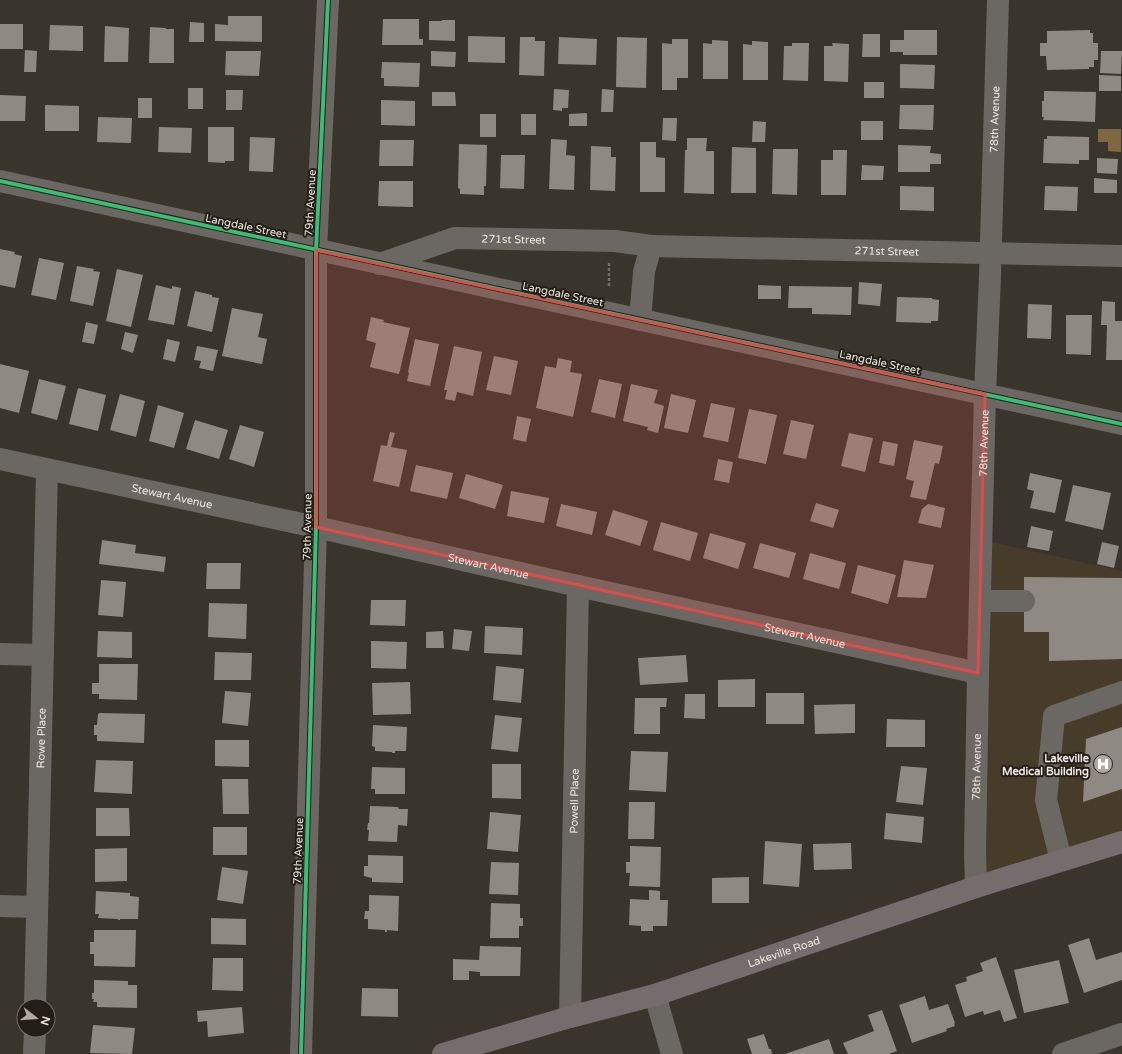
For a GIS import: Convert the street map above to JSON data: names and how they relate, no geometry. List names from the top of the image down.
{
  "streets": {
    "main road": ["Lakeville Road"],
    "street": [
      "78th Avenue",
      "79th Avenue",
      "Langdale Street",
      "271st Street",
      "Stewart Avenue",
      "Rowe Place",
      "Powell Place"
    ]
  },
  "crossings": [
    ["78th Avenue", "Langdale Street"],
    ["78th Avenue", "271st Street"],
    ["78th Avenue", "Stewart Avenue"],
    ["78th Avenue", "Lakeville Road"],
    ["79th Avenue", "Langdale Street"],
    ["79th Avenue", "Stewart Avenue"],
    ["Langdale Street", "271st Street"],
    ["Stewart Avenue", "Rowe Place"],
    ["Stewart Avenue", "Powell Place"],
    ["Powell Place", "Lakeville Road"]
  ],
  "places": {
    "hospital": ["Lakeville Medical Building"]
  },
  "north": "right"
}
